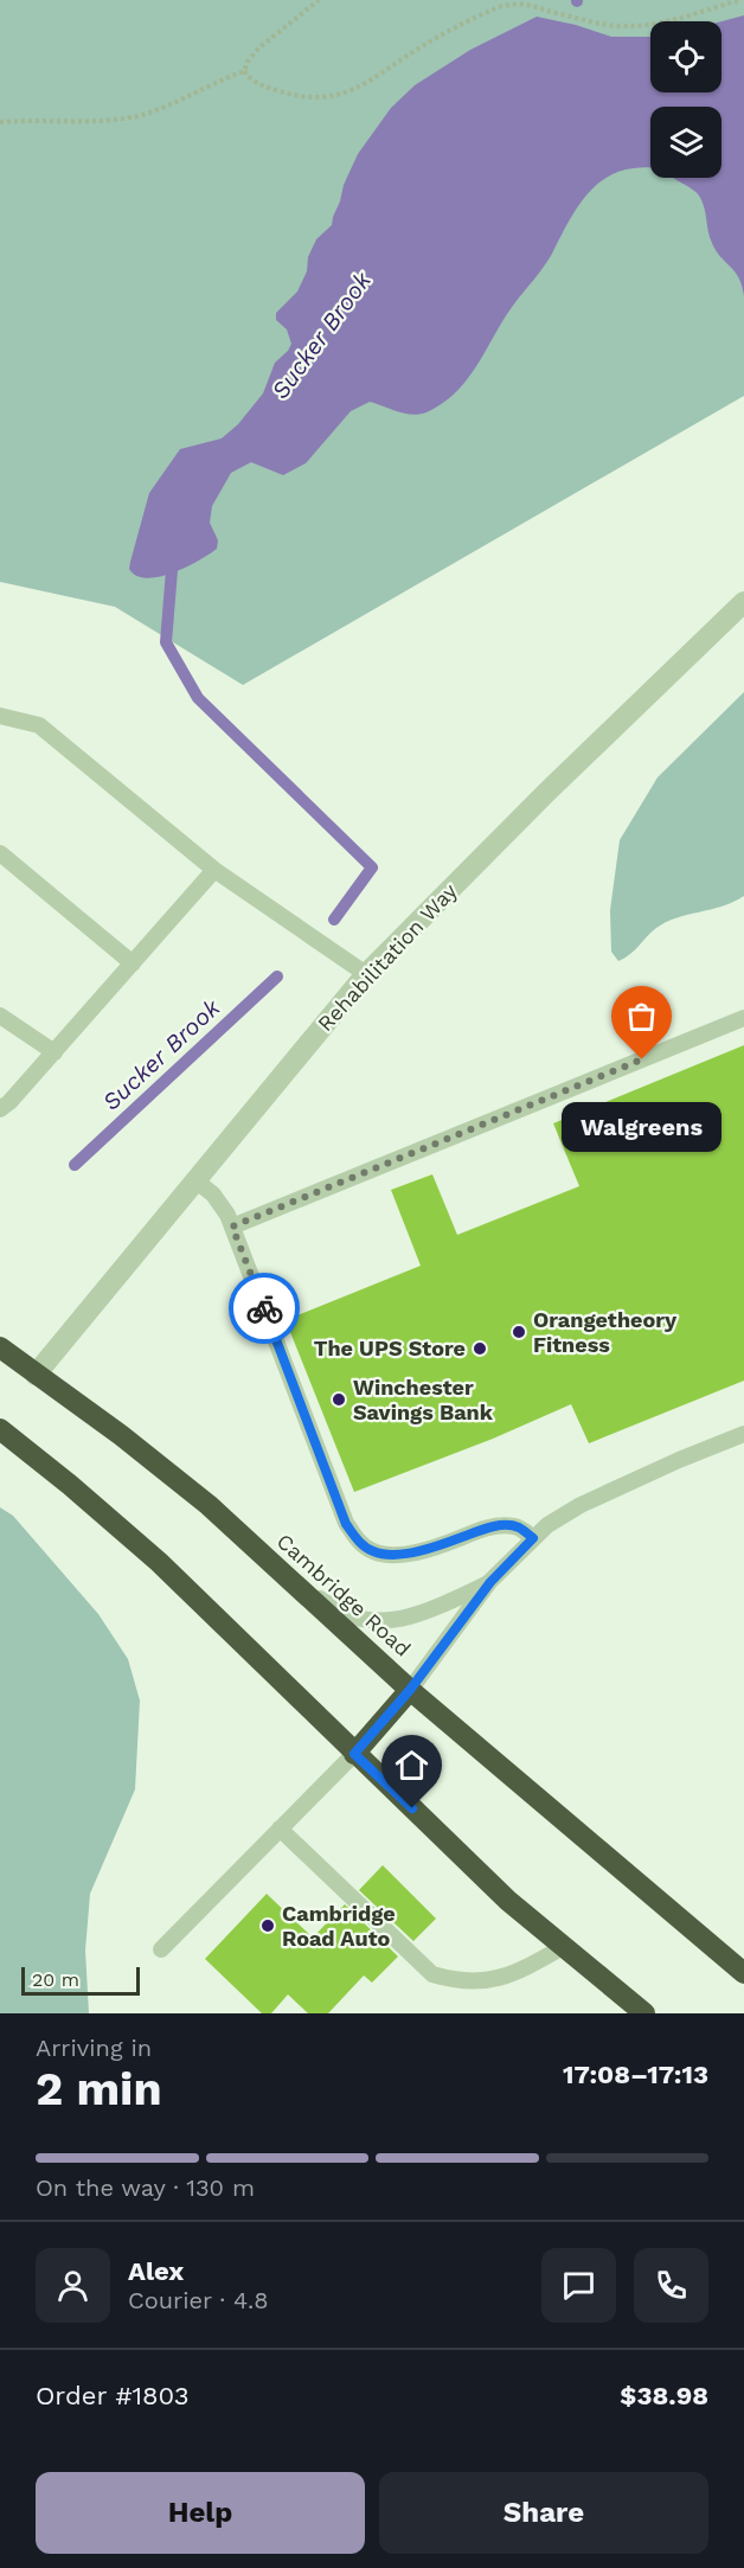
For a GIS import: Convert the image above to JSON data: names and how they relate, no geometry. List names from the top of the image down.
{
  "streets": {
    "highway": ["Cambridge Road"],
    "street": ["Rehabilitation Way"]
  },
  "crossings": [
    ["Rehabilitation Way", "Cambridge Road"]
  ],
  "water": ["Sucker Brook"],
  "places": [
    "Walgreens",
    "Orangetheory Fitness",
    "The UPS Store",
    "Winchester Savings Bank",
    "Cambridge Road Auto"
  ],
  "scale_bar": "20 m",
  "page": {
    "bubble": "Walgreens",
    "scale": "20 m",
    "heading": ["2 min", "Arriving in", "17:08–17:13"],
    "panel": [
      "Alex",
      "Courier · 4.8",
      "Order #1803",
      "$38.98"
    ],
    "bar": "On the way · 130 m",
    "buttons": ["Help", "Share"]
  }
}
